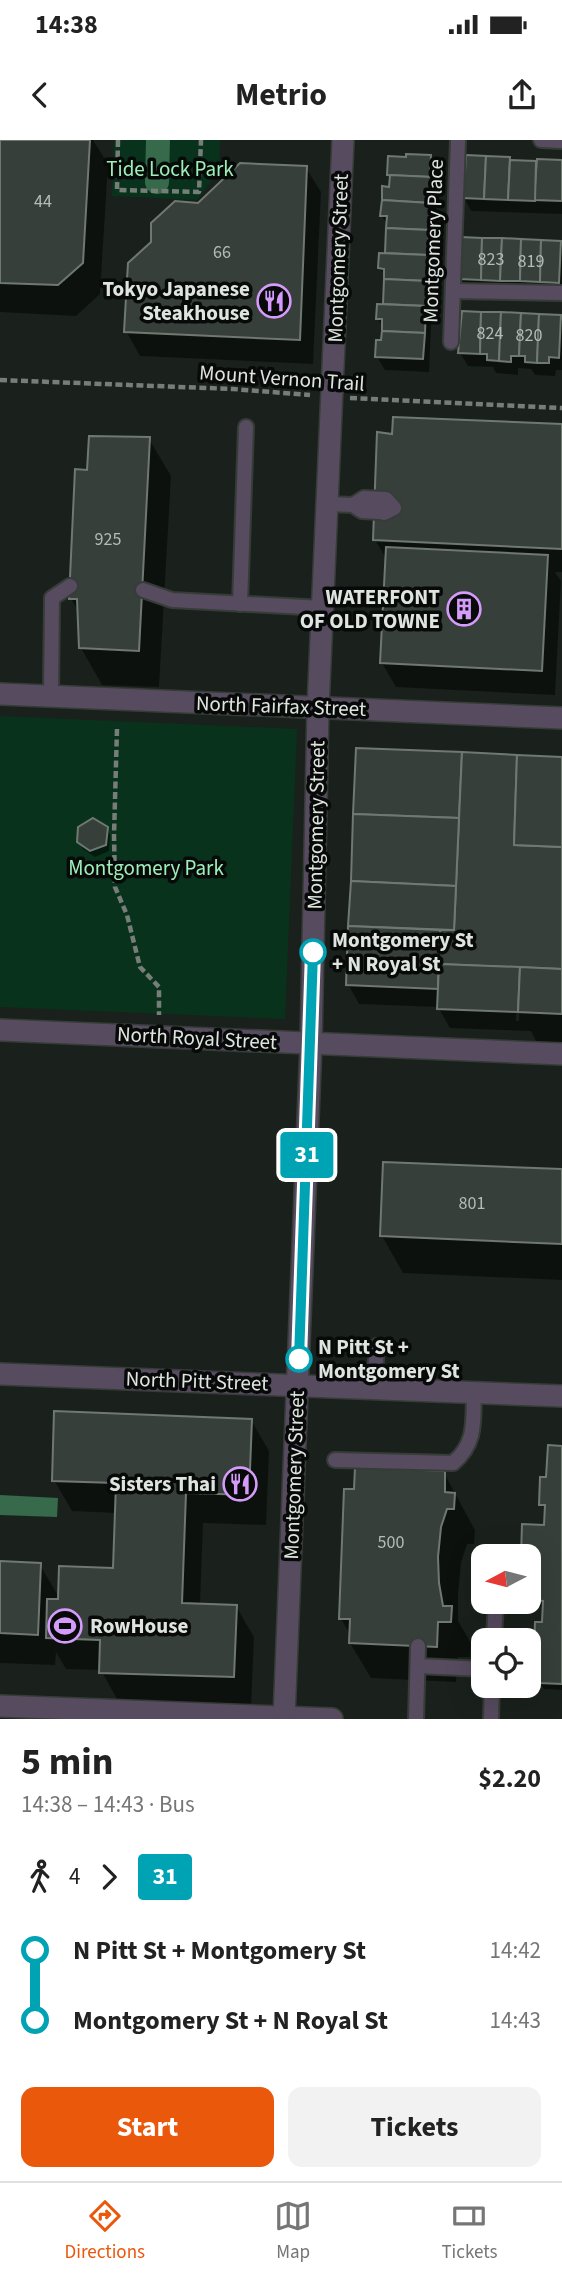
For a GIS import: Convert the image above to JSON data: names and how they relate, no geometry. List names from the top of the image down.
{
  "streets": {
    "street": [
      "Montgomery Street",
      "North Fairfax Street",
      "North Royal Street",
      "North Pitt Street"
    ],
    "lane": ["Montgomery Place"],
    "path": ["Mount Vernon Trail"]
  },
  "crossings": [
    ["Montgomery Street", "Mount Vernon Trail"],
    ["Montgomery Street", "North Fairfax Street"],
    ["Montgomery Street", "North Royal Street"],
    ["Montgomery Street", "North Pitt Street"]
  ],
  "parks": ["Tide Lock Park", "Montgomery Park"],
  "places": {
    "restaurant": ["Tokyo Japanese Steakhouse", "Sisters Thai"],
    "building": ["WATERFONT OF OLD TOWNE"],
    "other": ["Montgomery St + N Royal St", "N Pitt St + Montgomery St"],
    "sports": ["RowHouse"]
  },
  "lines": ["bus line 31"],
  "house_numbers": [
    "44",
    "66",
    "823",
    "819",
    "824",
    "820",
    "925",
    "801",
    "500"
  ],
  "north": "left",
  "page": {
    "status": "14:38",
    "header": "Metrio",
    "on_map": "31",
    "heading": ["5 min", "14:38 – 14:43 · Bus", "$2.20"],
    "legs": ["4", "31"],
    "list": [
      {
        "name": "N Pitt St + Montgomery St",
        "value": "14:42"
      },
      {
        "name": "Montgomery St + N Royal St",
        "value": "14:43"
      }
    ],
    "buttons": ["Start", "Tickets"],
    "tabs": ["Directions", "Map", "Tickets"]
  }
}
